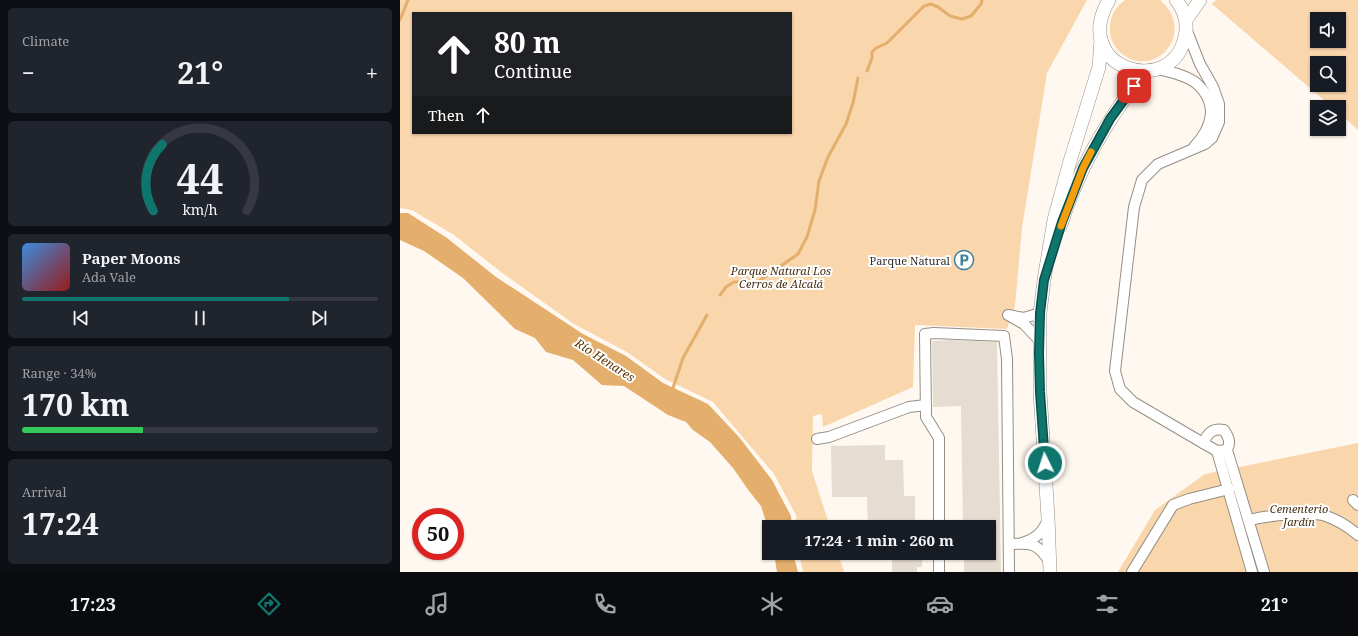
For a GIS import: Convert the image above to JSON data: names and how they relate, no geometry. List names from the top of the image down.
{
  "water": ["Río Henares"],
  "parks": ["Parque Natural Los Cerros de Alcalá", "Cementerio Jardín"],
  "places": {
    "parking": ["Parque Natural"]
  },
  "page": {
    "tile": [
      "Climate",
      ["Range · 34%", "170 km"],
      ["Arrival", "17:24"]
    ],
    "turn": ["80 m", "Continue"],
    "heat": ["−", "21°", "+"],
    "then": "Then",
    "song": ["Paper Moons", "Ada Vale"],
    "limit": "50",
    "trip": "17:24 · 1 min · 260 m",
    "tabs": ["17:23", "21°"],
    "gauge": ["44", "km/h"]
  }
}
